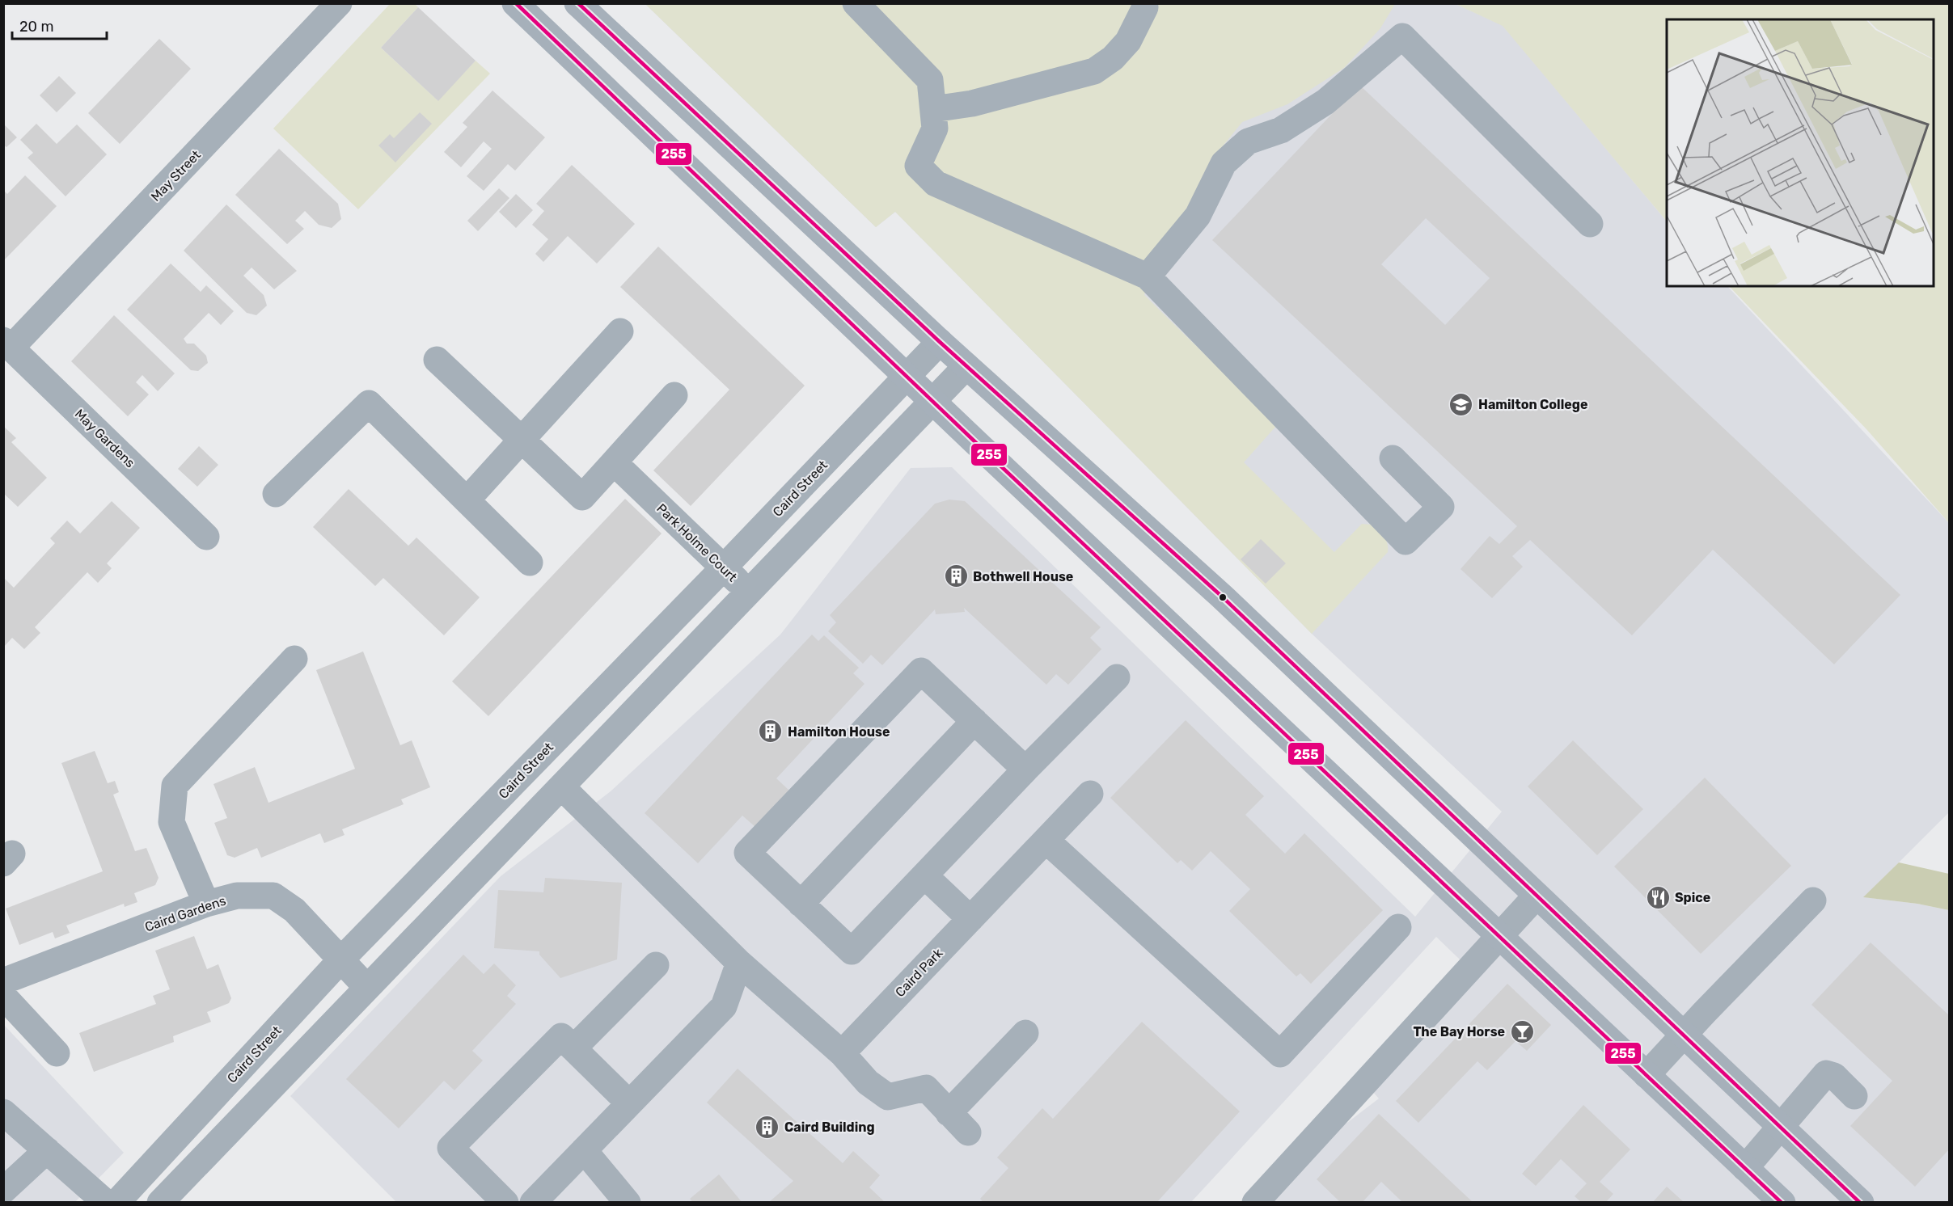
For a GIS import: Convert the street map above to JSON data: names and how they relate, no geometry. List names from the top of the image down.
{
  "streets": {
    "street": [
      "May Street",
      "May Gardens",
      "Caird Street",
      "Park Holme Court",
      "Caird Gardens",
      "Caird Park"
    ]
  },
  "crossings": [
    ["May Street", "May Gardens"],
    ["Caird Street", "Park Holme Court"],
    ["Caird Street", "Caird Gardens"]
  ],
  "places": {
    "school or university": ["Hamilton College"],
    "building": ["Bothwell House", "Hamilton House", "Caird Building"],
    "restaurant": ["Spice"],
    "bar": ["The Bay Horse"]
  },
  "lines": ["transit line 255"],
  "scale_bar": "20 m"
}
